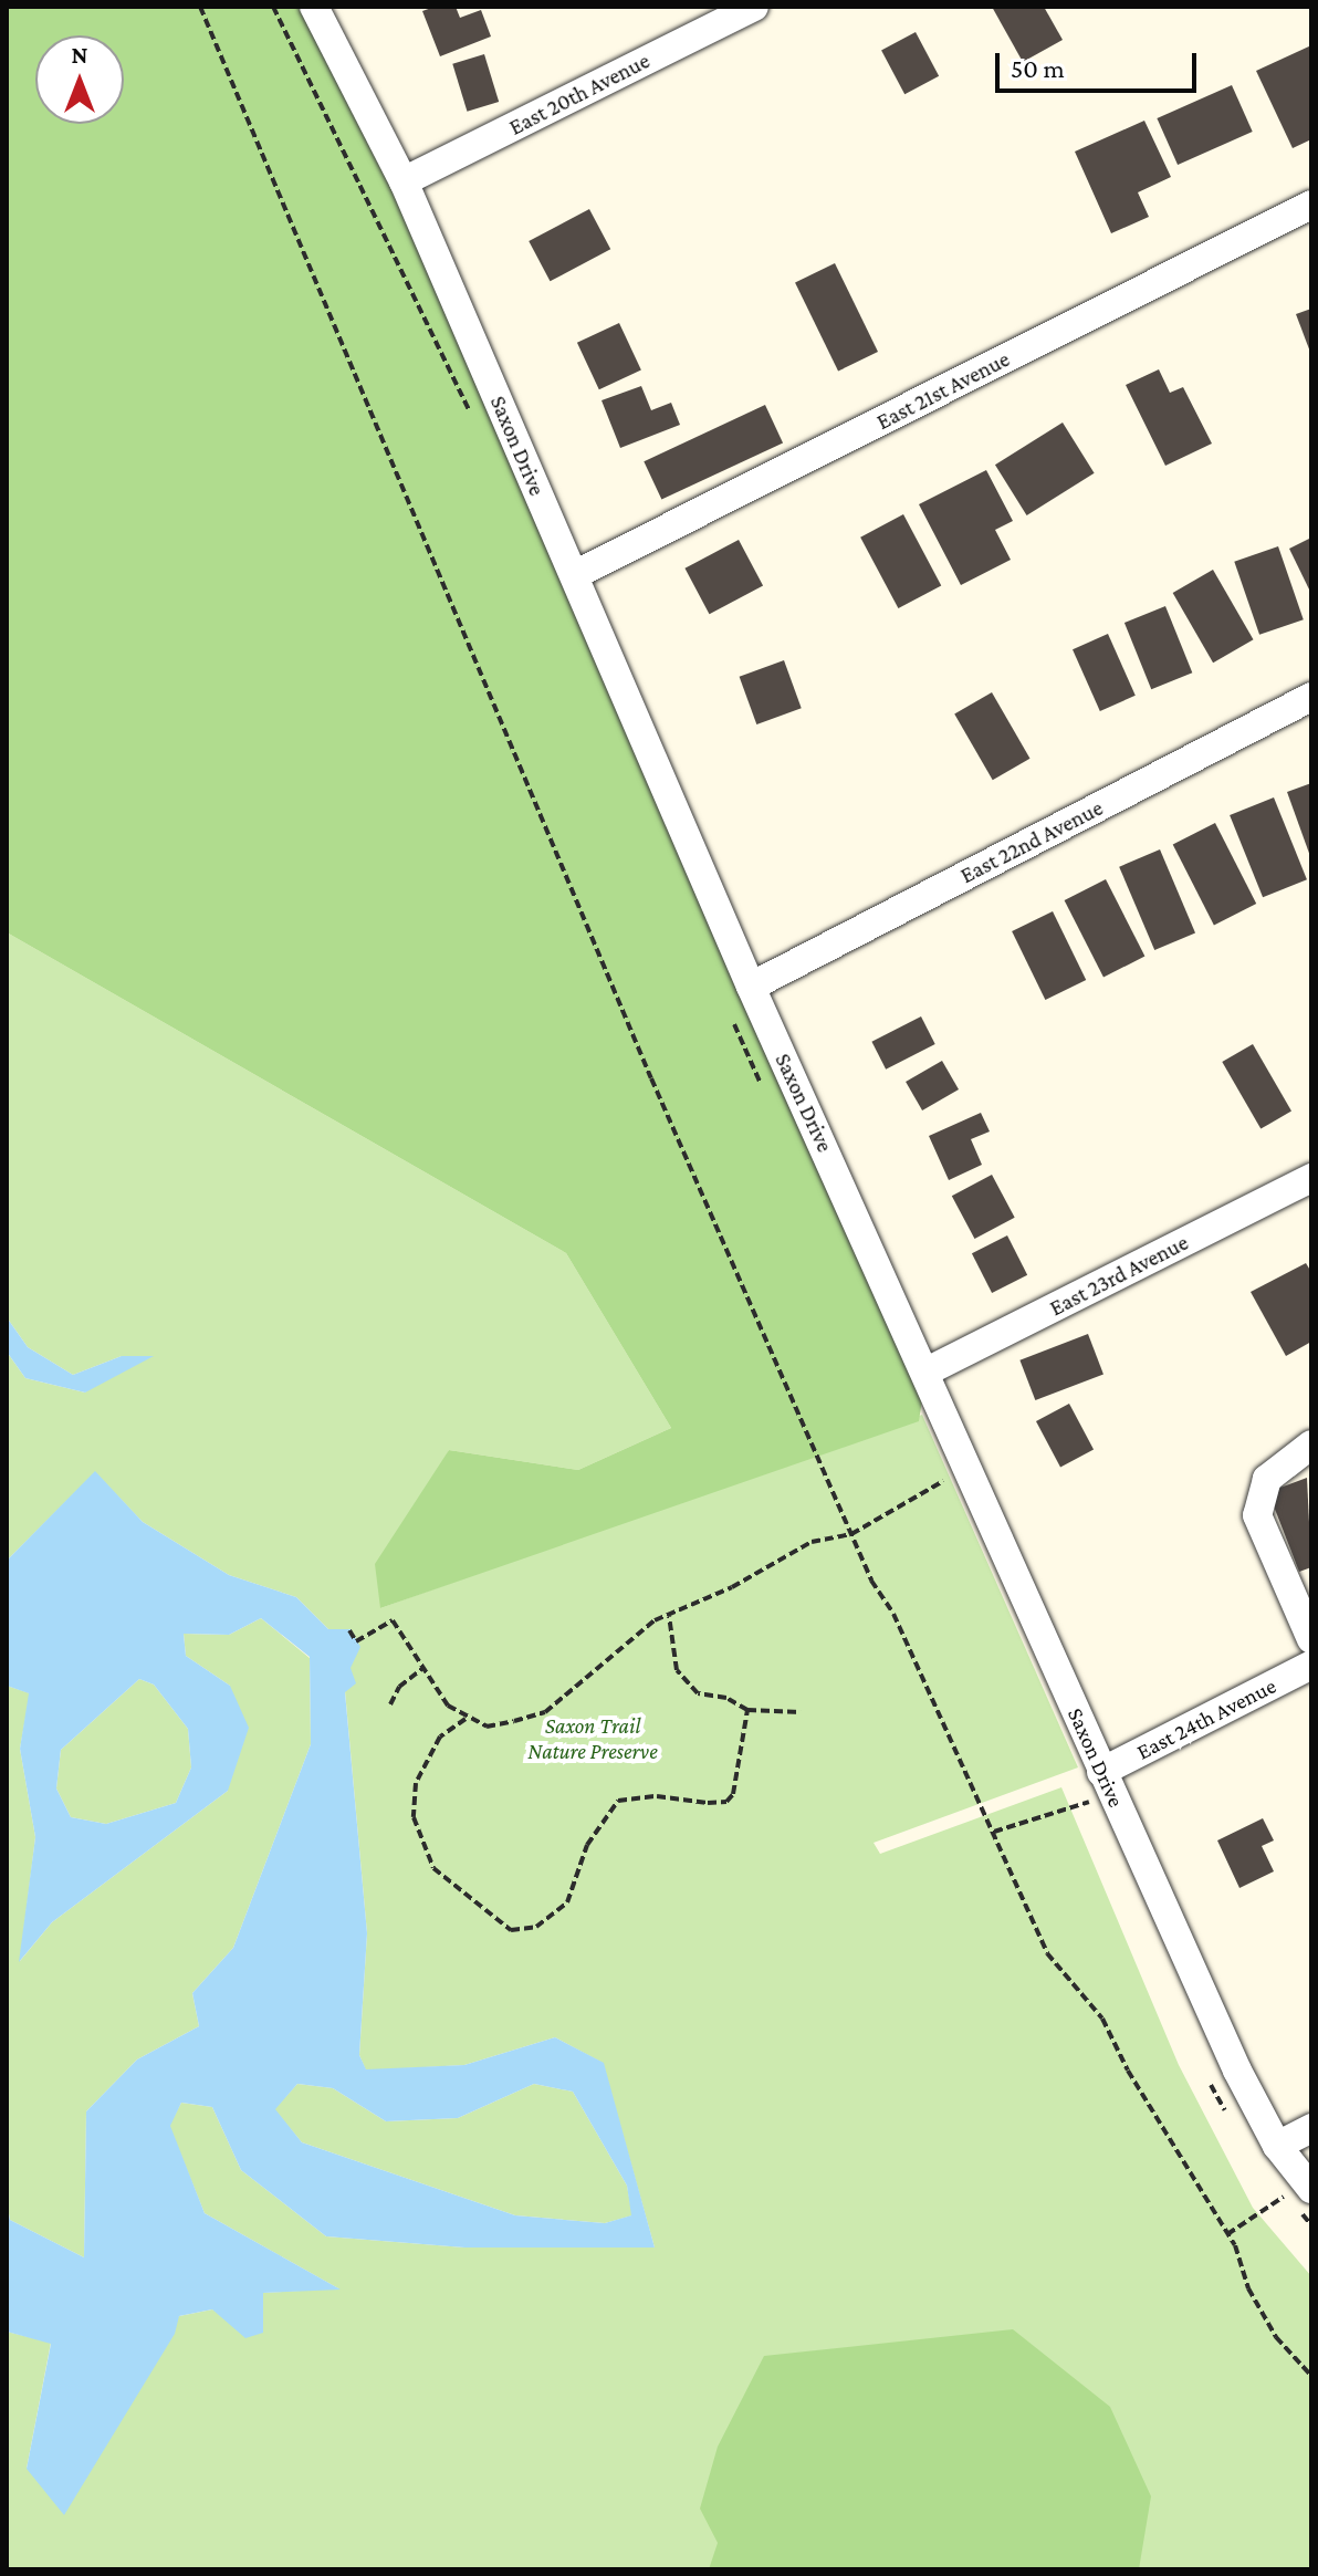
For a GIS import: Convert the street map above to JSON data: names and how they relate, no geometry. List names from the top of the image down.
{
  "streets": {
    "street": [
      "East 20th Avenue",
      "East 21st Avenue",
      "Saxon Drive",
      "East 22nd Avenue",
      "East 23rd Avenue",
      "East 24th Avenue"
    ]
  },
  "crossings": [
    ["East 20th Avenue", "Saxon Drive"],
    ["East 21st Avenue", "Saxon Drive"],
    ["Saxon Drive", "East 22nd Avenue"],
    ["Saxon Drive", "East 23rd Avenue"],
    ["Saxon Drive", "East 24th Avenue"]
  ],
  "parks": ["Saxon Trail Nature Preserve"],
  "scale_bar": "50 m",
  "north": "top"
}
